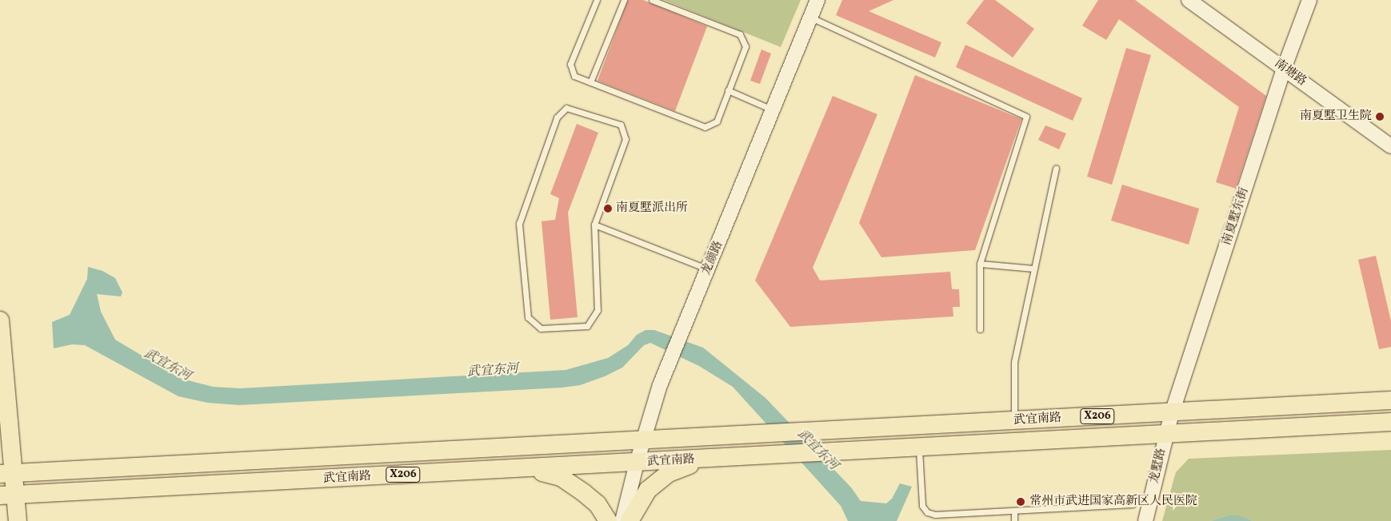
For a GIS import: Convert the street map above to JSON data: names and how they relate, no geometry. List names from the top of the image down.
{
  "streets": {
    "main road": ["X206", "武宜南路"],
    "street": [
      "南塘路",
      "南夏墅东街",
      "龙颜路",
      "龙墅路"
    ]
  },
  "crossings": [
    ["南塘路", "南夏墅东街"],
    ["南夏墅东街", "武宜南路"],
    ["南夏墅东街", "龙墅路"],
    ["龙颜路", "武宜南路"],
    ["武宜南路", "龙墅路"]
  ],
  "water": ["武宜东河"],
  "places": ["南夏墅卫生院", "南夏墅派出所", "常州市武进国家高新区人民医院"]
}
